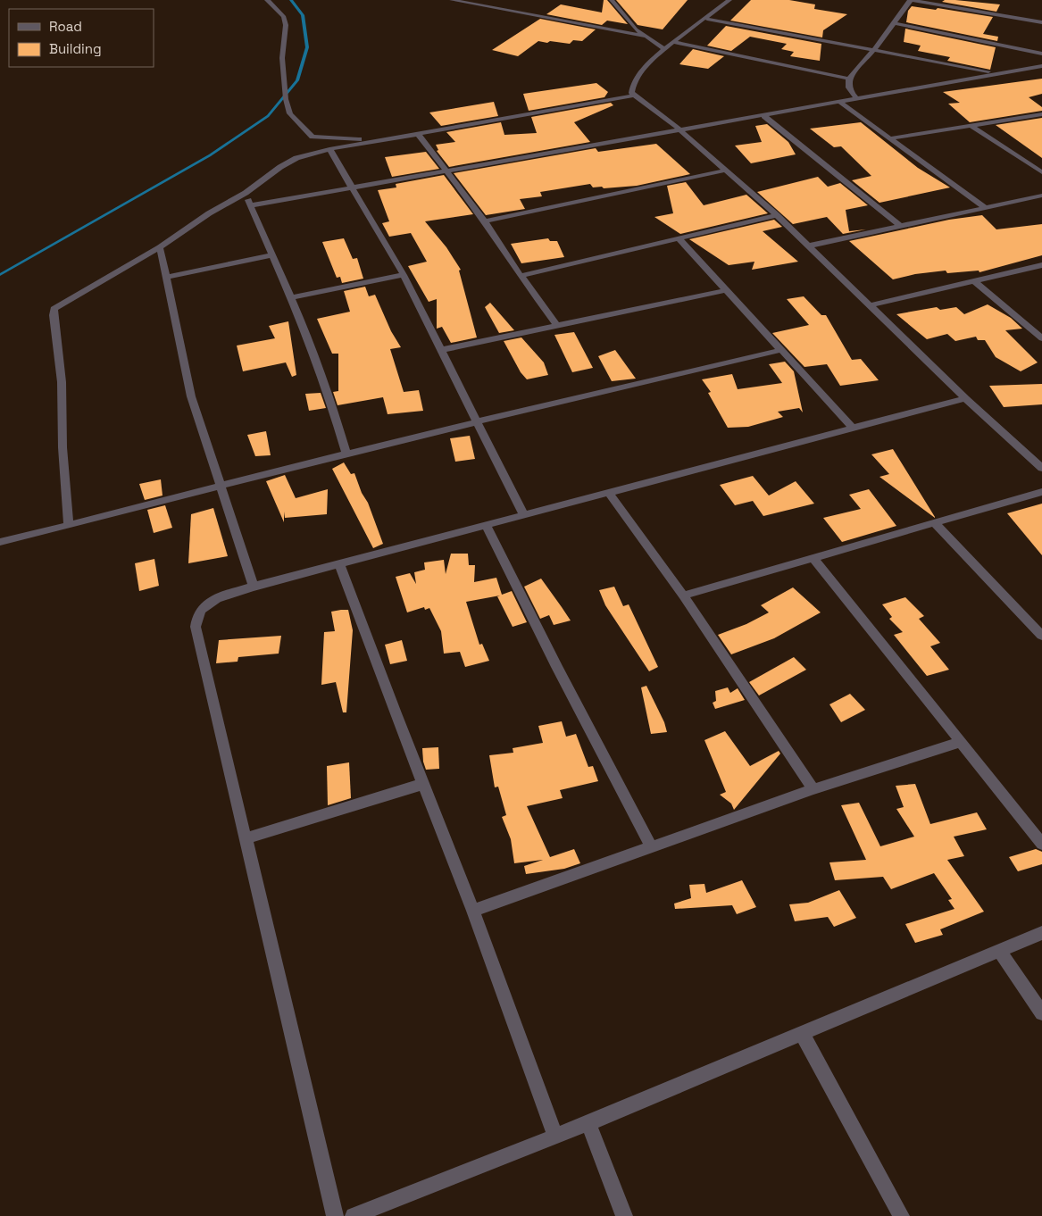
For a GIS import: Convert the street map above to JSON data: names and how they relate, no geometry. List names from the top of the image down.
{
  "legend": ["Road", "Building"]
}
